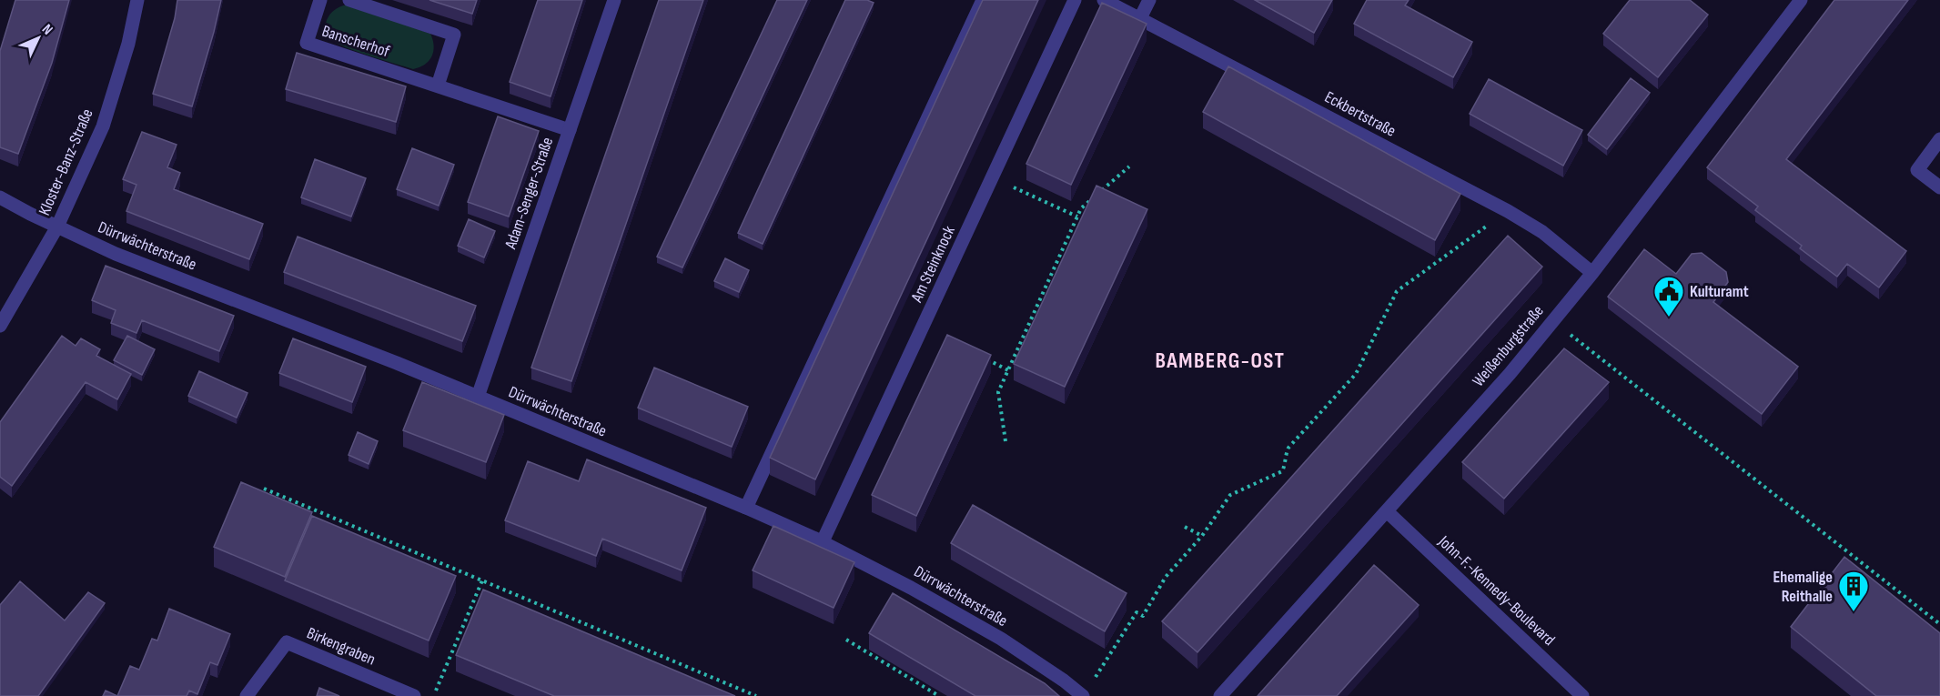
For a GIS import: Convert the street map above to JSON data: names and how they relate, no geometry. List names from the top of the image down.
{
  "streets": {
    "street": [
      "Banscherhof",
      "Eckbertstraße",
      "Kloster-Banz-Straße",
      "Adam-Senger-Straße",
      "Dürrwächterstraße",
      "Am Steinknock",
      "Weißenburgstraße",
      "John-F.-Kennedy-Boulevard",
      "Birkengraben"
    ]
  },
  "crossings": [
    ["Banscherhof", "Adam-Senger-Straße"],
    ["Eckbertstraße", "Weißenburgstraße"],
    ["Kloster-Banz-Straße", "Dürrwächterstraße"],
    ["Adam-Senger-Straße", "Dürrwächterstraße"],
    ["Dürrwächterstraße", "Am Steinknock"],
    ["Weißenburgstraße", "John-F.-Kennedy-Boulevard"]
  ],
  "districts": ["BAMBERG-OST"],
  "places": {
    "public building": ["Kulturamt"],
    "building": ["Ehemalige Reithalle"]
  },
  "north": "top right"
}
